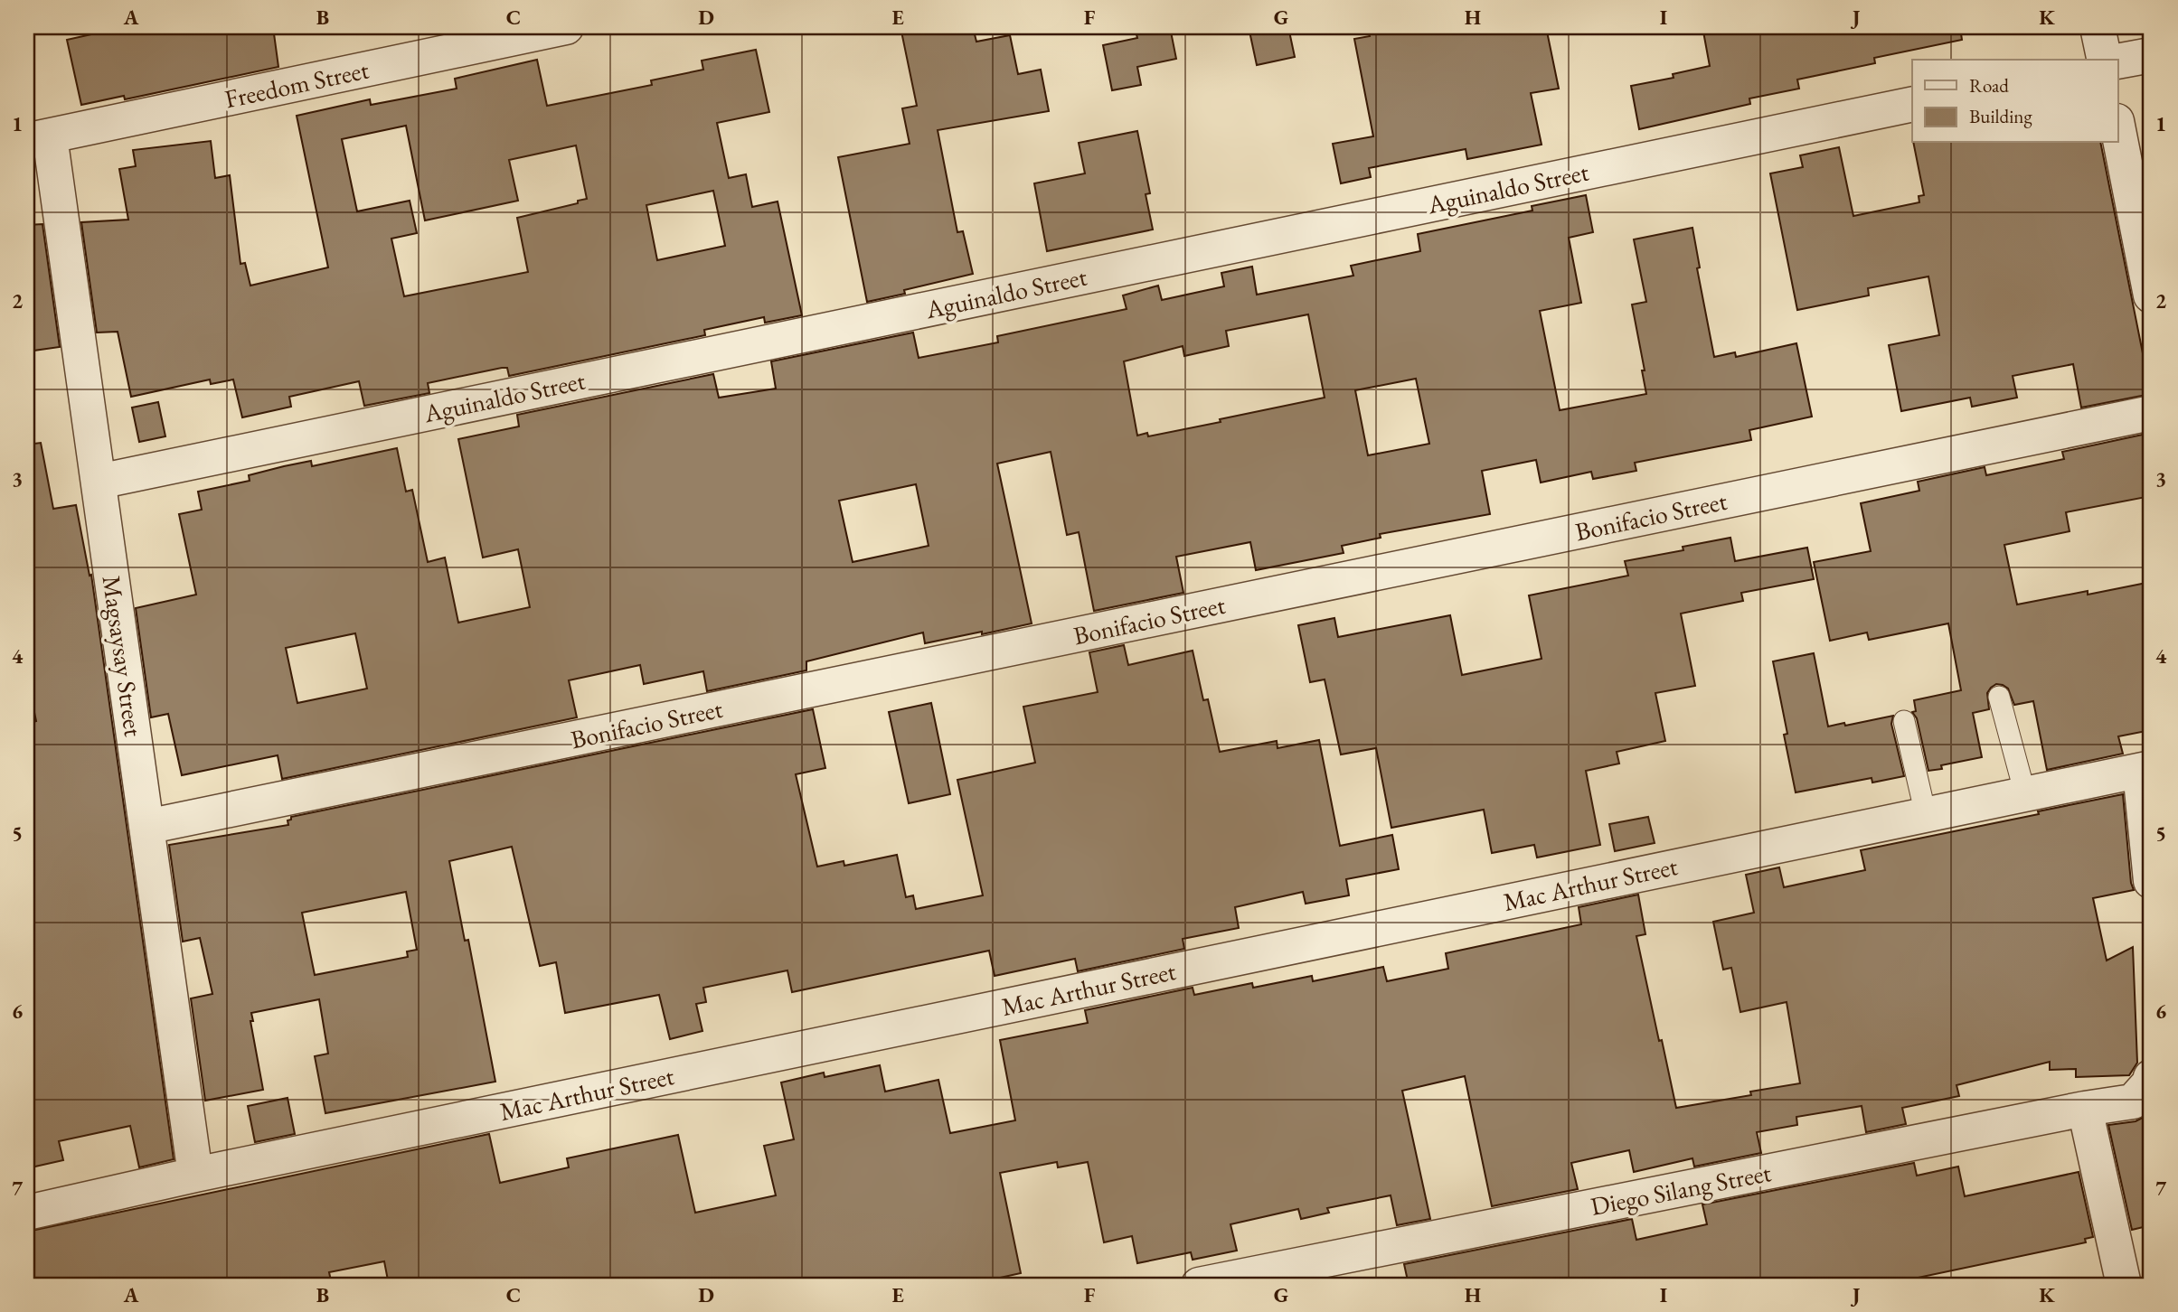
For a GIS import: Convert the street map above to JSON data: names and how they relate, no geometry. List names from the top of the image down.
{
  "streets": {
    "street": [
      "Freedom Street",
      "Aguinaldo Street",
      "Bonifacio Street",
      "Magsaysay Street",
      "Mac Arthur Street",
      "Diego Silang Street"
    ]
  },
  "crossings": [
    ["Freedom Street", "Magsaysay Street"],
    ["Aguinaldo Street", "Magsaysay Street"],
    ["Bonifacio Street", "Magsaysay Street"],
    ["Magsaysay Street", "Mac Arthur Street"]
  ],
  "legend": ["Road", "Building"],
  "grid": {
    "columns": [
      "A",
      "B",
      "C",
      "D",
      "E",
      "F",
      "G",
      "H",
      "I",
      "J",
      "K"
    ],
    "rows": [
      "1",
      "2",
      "3",
      "4",
      "5",
      "6",
      "7"
    ]
  }
}
